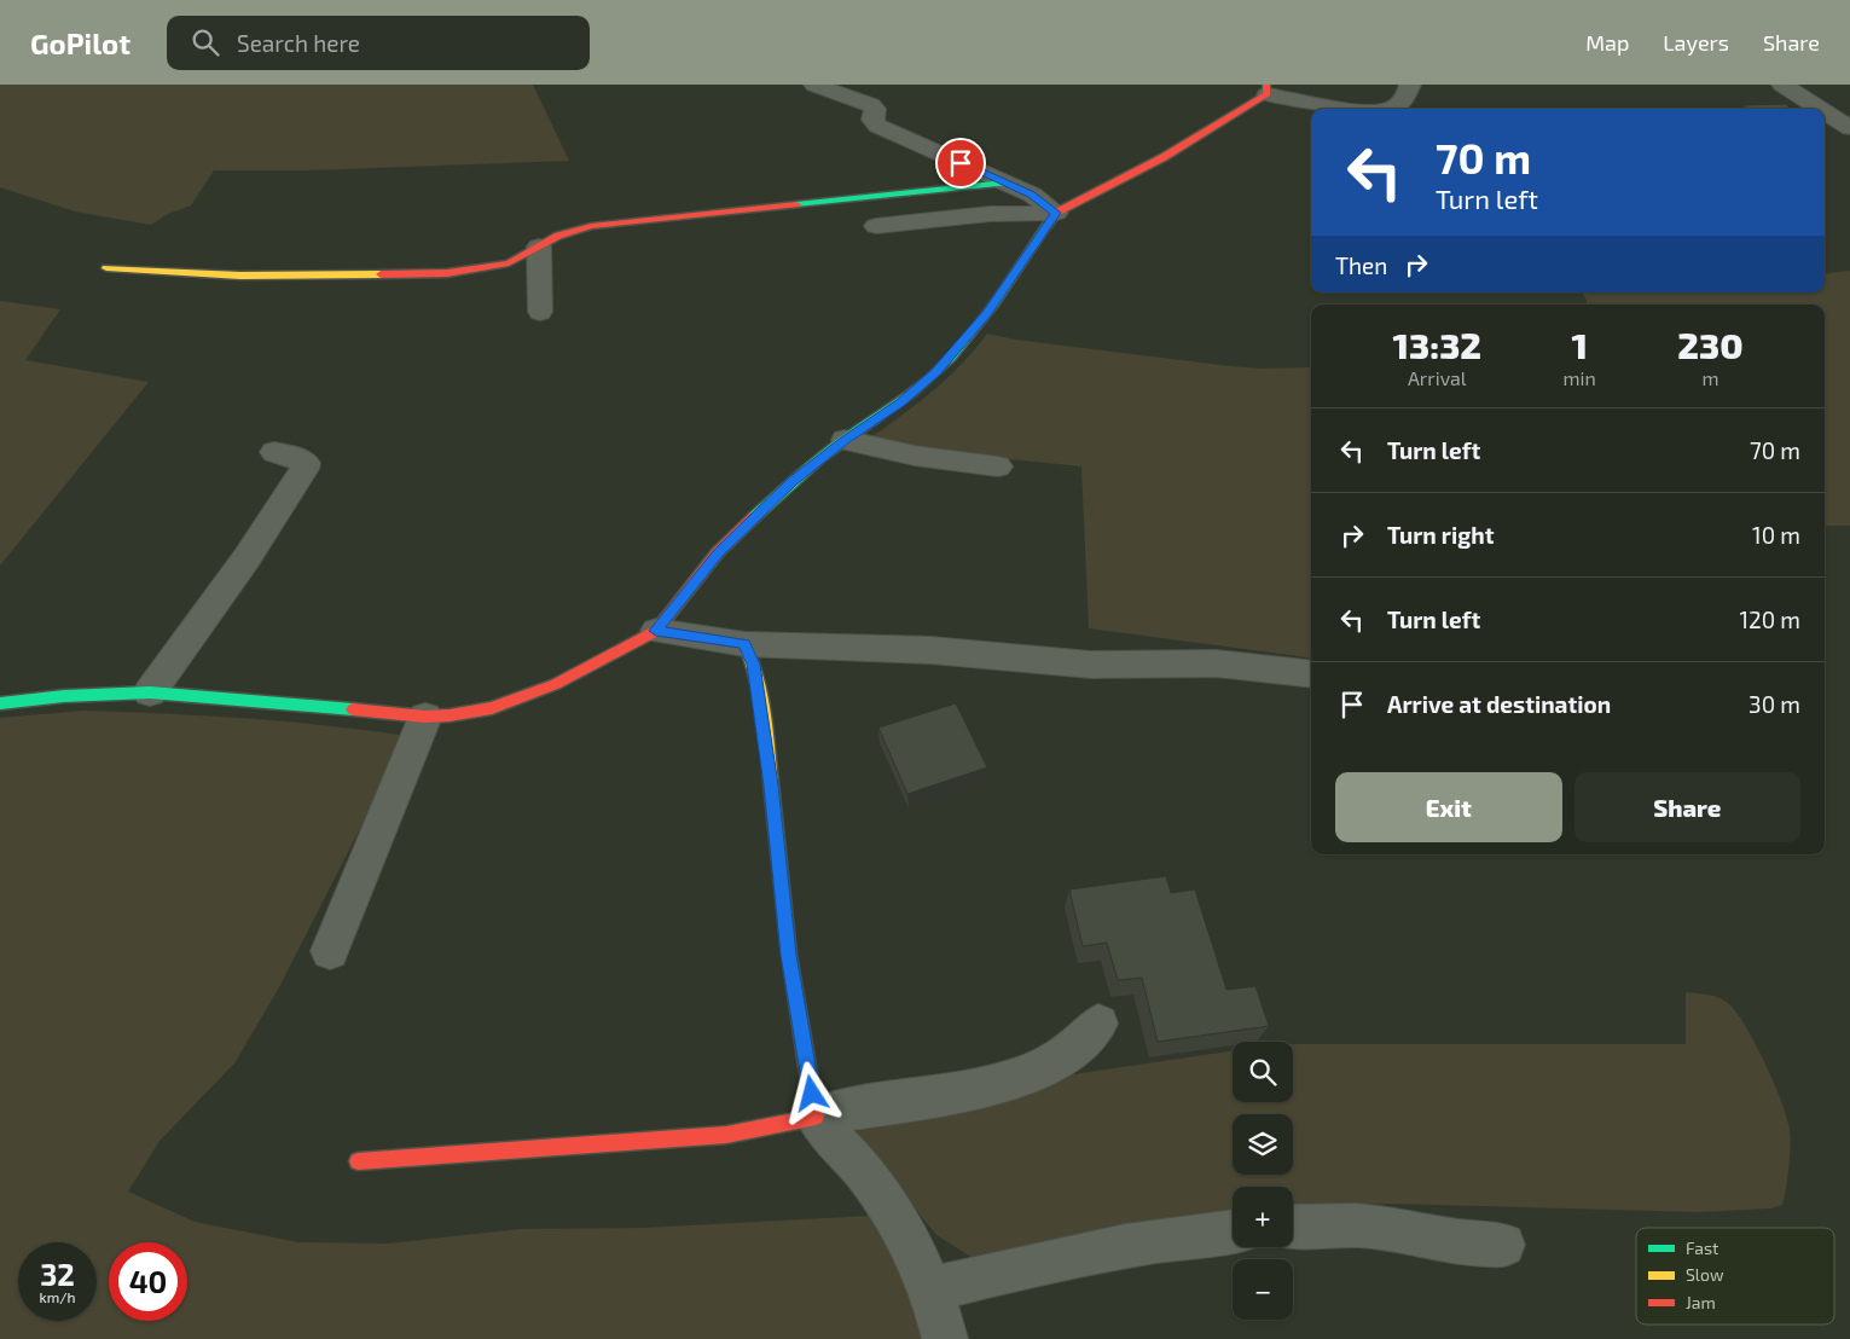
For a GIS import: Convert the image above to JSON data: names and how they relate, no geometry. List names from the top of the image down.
{
  "legend": ["Fast", "Slow", "Jam"],
  "page": {
    "header": "GoPilot",
    "search": "Search here",
    "nav": ["Map", "Layers", "Share"],
    "turn": ["70 m", "Turn left"],
    "then": "Then",
    "eta": [
      "13:32",
      "Arrival",
      "1",
      "min",
      "230",
      "m"
    ],
    "list": [
      {
        "name": "Turn left",
        "value": "70 m"
      },
      {
        "name": "Turn right",
        "value": "10 m"
      },
      {
        "name": "Turn left",
        "value": "120 m"
      },
      {
        "name": "Arrive at destination",
        "value": "30 m"
      }
    ],
    "buttons": ["Exit", "Share"],
    "map_buttons": ["+", "−"],
    "speed": "32 km/h",
    "limit": "40"
  }
}
